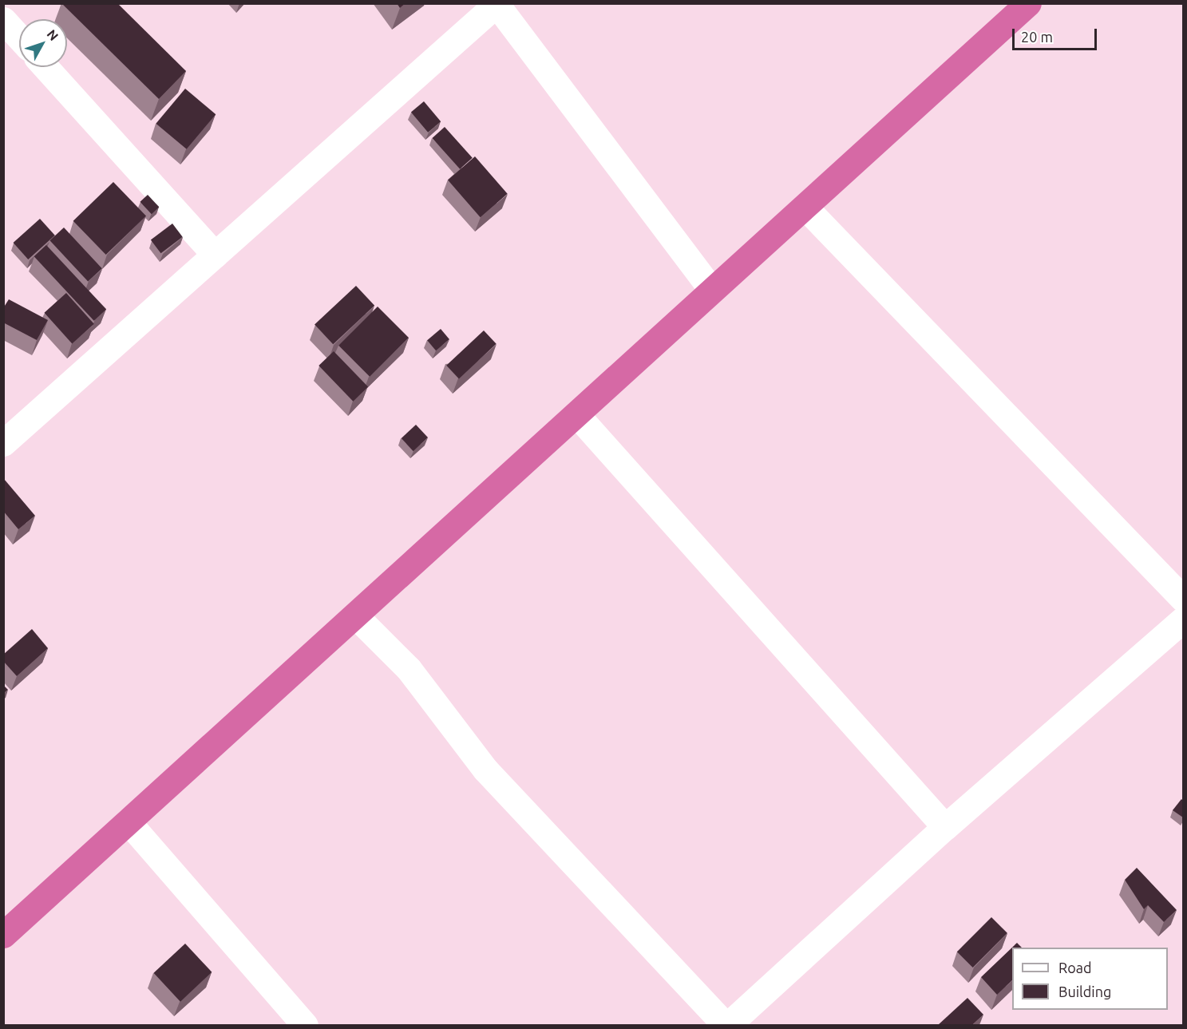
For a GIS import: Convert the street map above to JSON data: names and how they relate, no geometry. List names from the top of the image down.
{
  "legend": ["Road", "Building"],
  "scale_bar": "20 m",
  "north": "top right"
}
